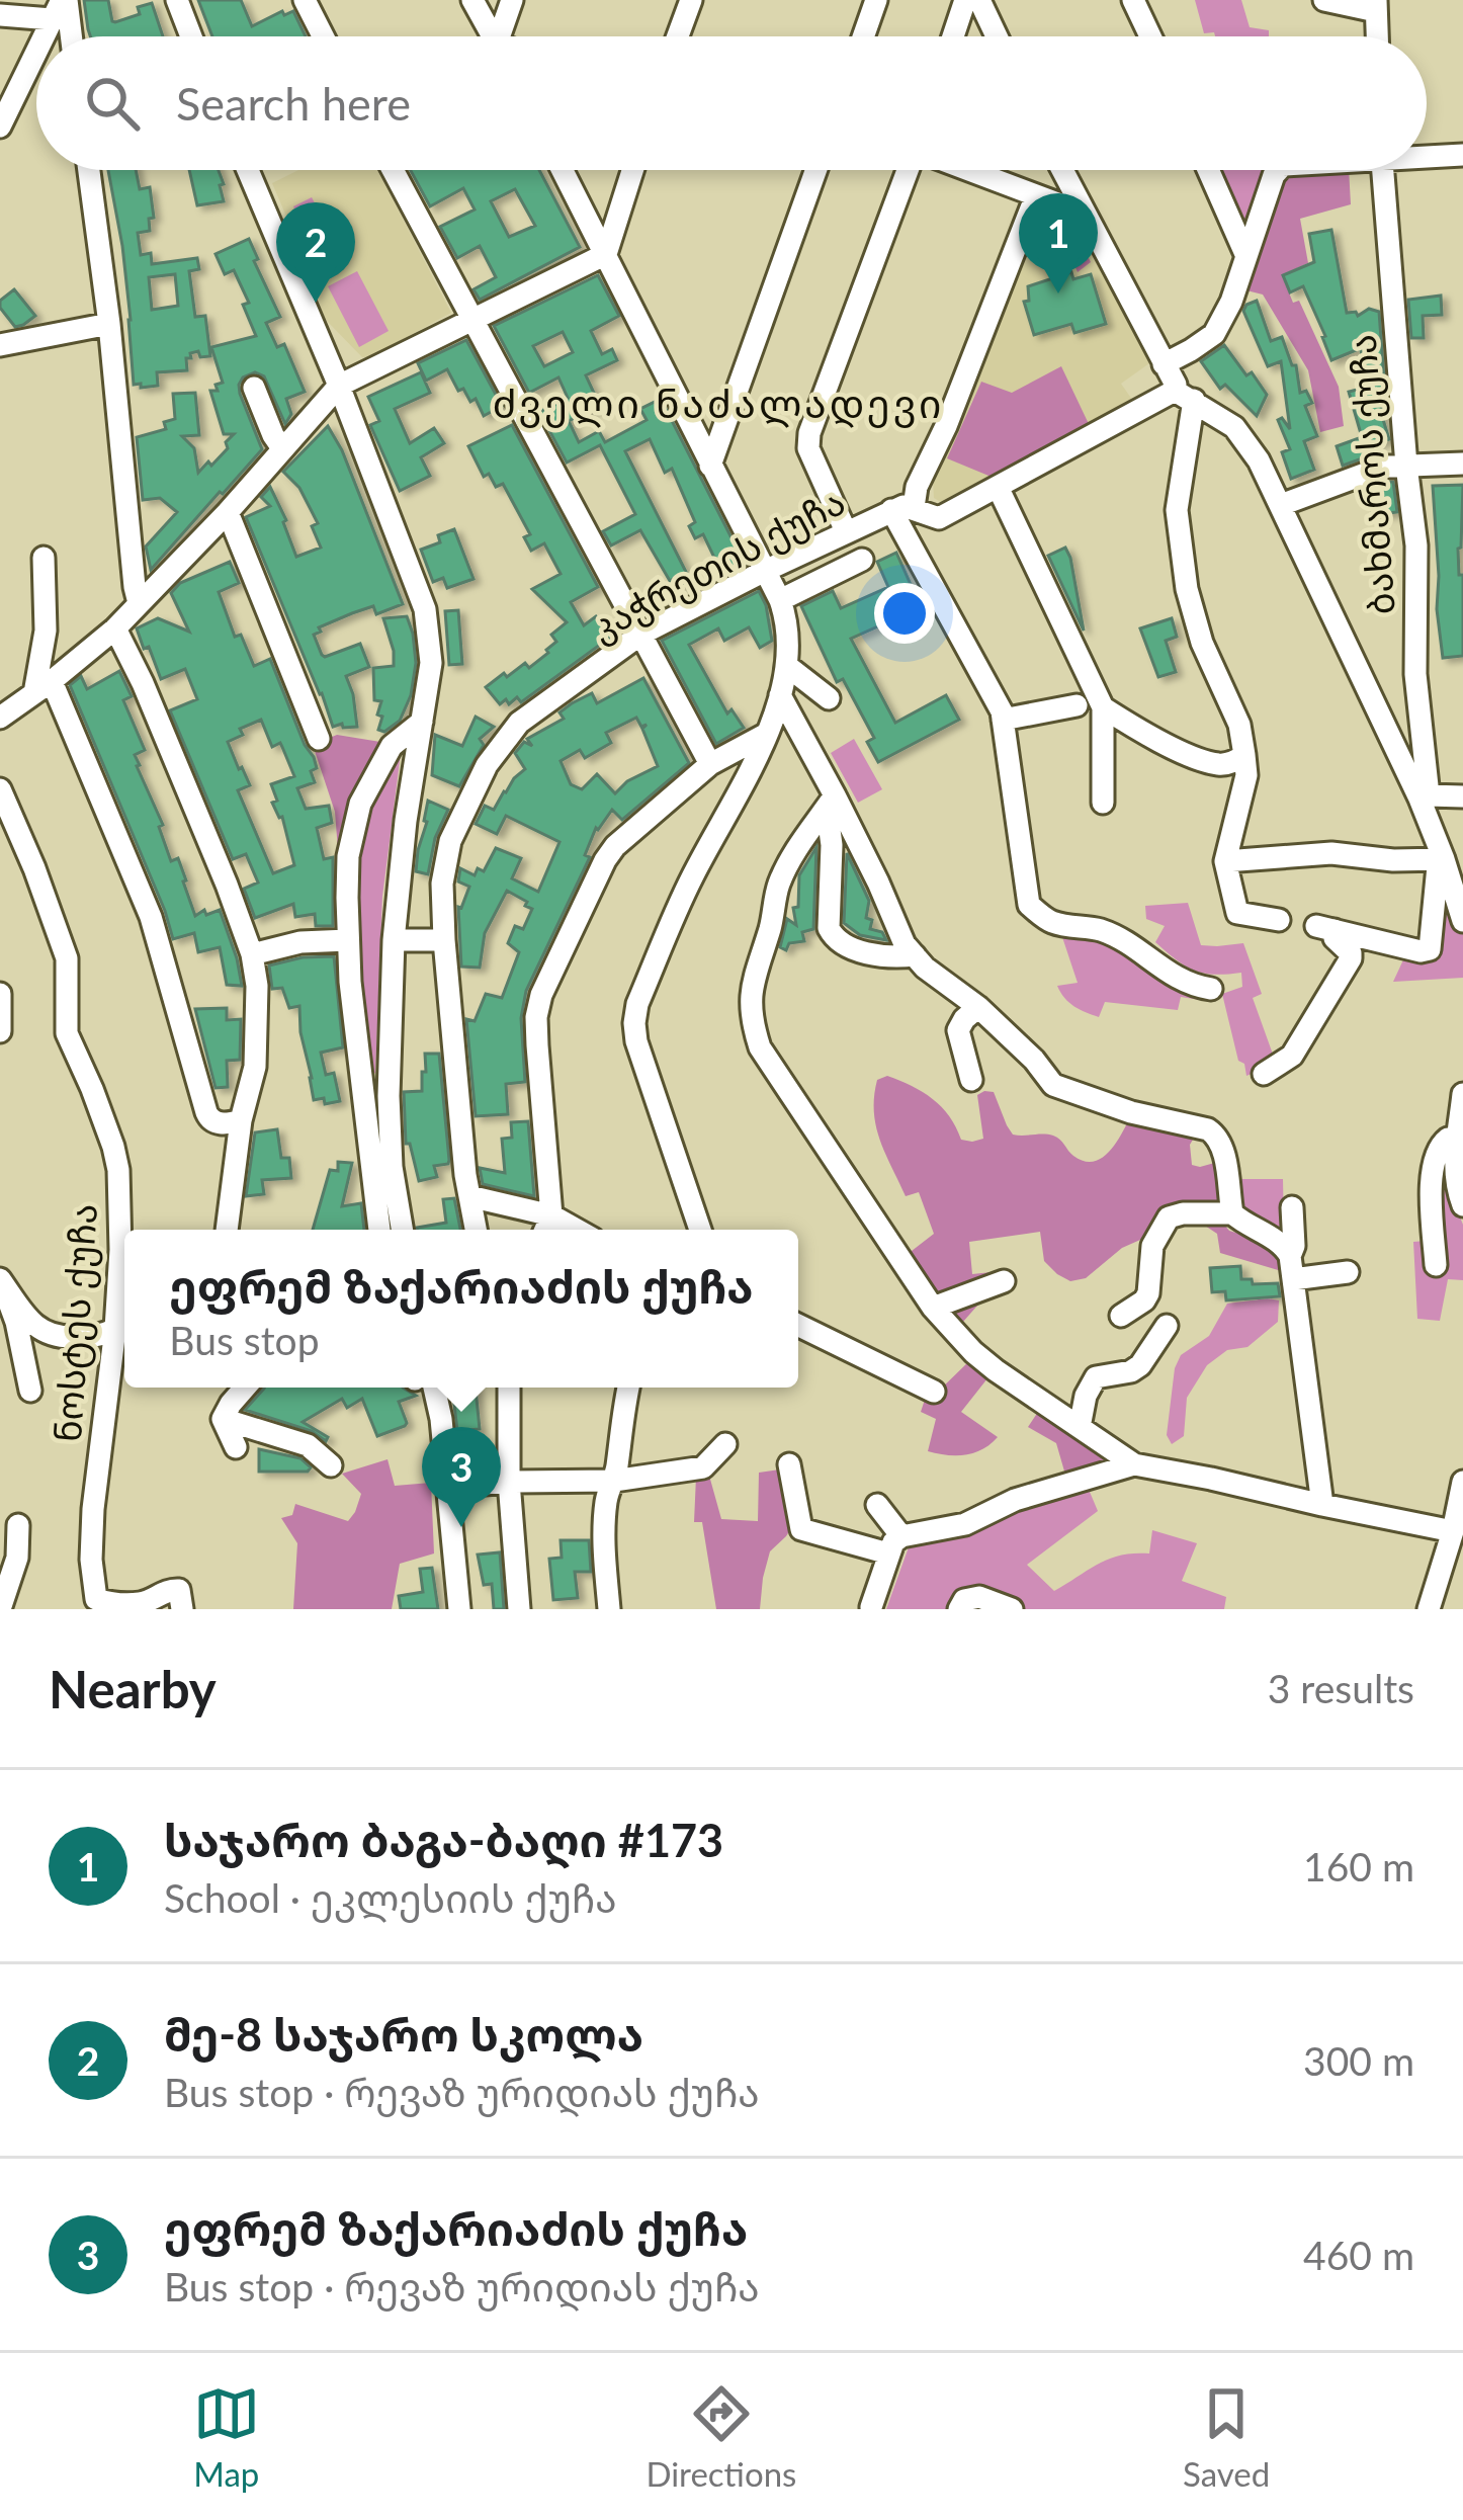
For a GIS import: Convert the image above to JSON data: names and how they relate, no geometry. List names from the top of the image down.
{
  "streets": {
    "street": ["ბახმაროს ქუჩა", "კაჭრეთის ქუჩა", "ნოსტეს ქუჩა"]
  },
  "districts": ["ძველი ნაძალადევი"],
  "page": {
    "search": "Search here",
    "pins": ["1", "2", "3"],
    "popup": ["ეფრემ ზაქარიაძის ქუჩა", "Bus stop"],
    "heading": ["Nearby", "3 results"],
    "list": [
      {
        "mark": "1",
        "name": "საჯარო ბაგა-ბაღი #173",
        "note": "School · ეკლესიის ქუჩა",
        "value": "160 m"
      },
      {
        "mark": "2",
        "name": "მე-8 საჯარო სკოლა",
        "note": "Bus stop · რევაზ ურიდიას ქუჩა",
        "value": "300 m"
      },
      {
        "mark": "3",
        "name": "ეფრემ ზაქარიაძის ქუჩა",
        "note": "Bus stop · რევაზ ურიდიას ქუჩა",
        "value": "460 m"
      }
    ],
    "nav": ["Map", "Directions", "Saved"]
  }
}
